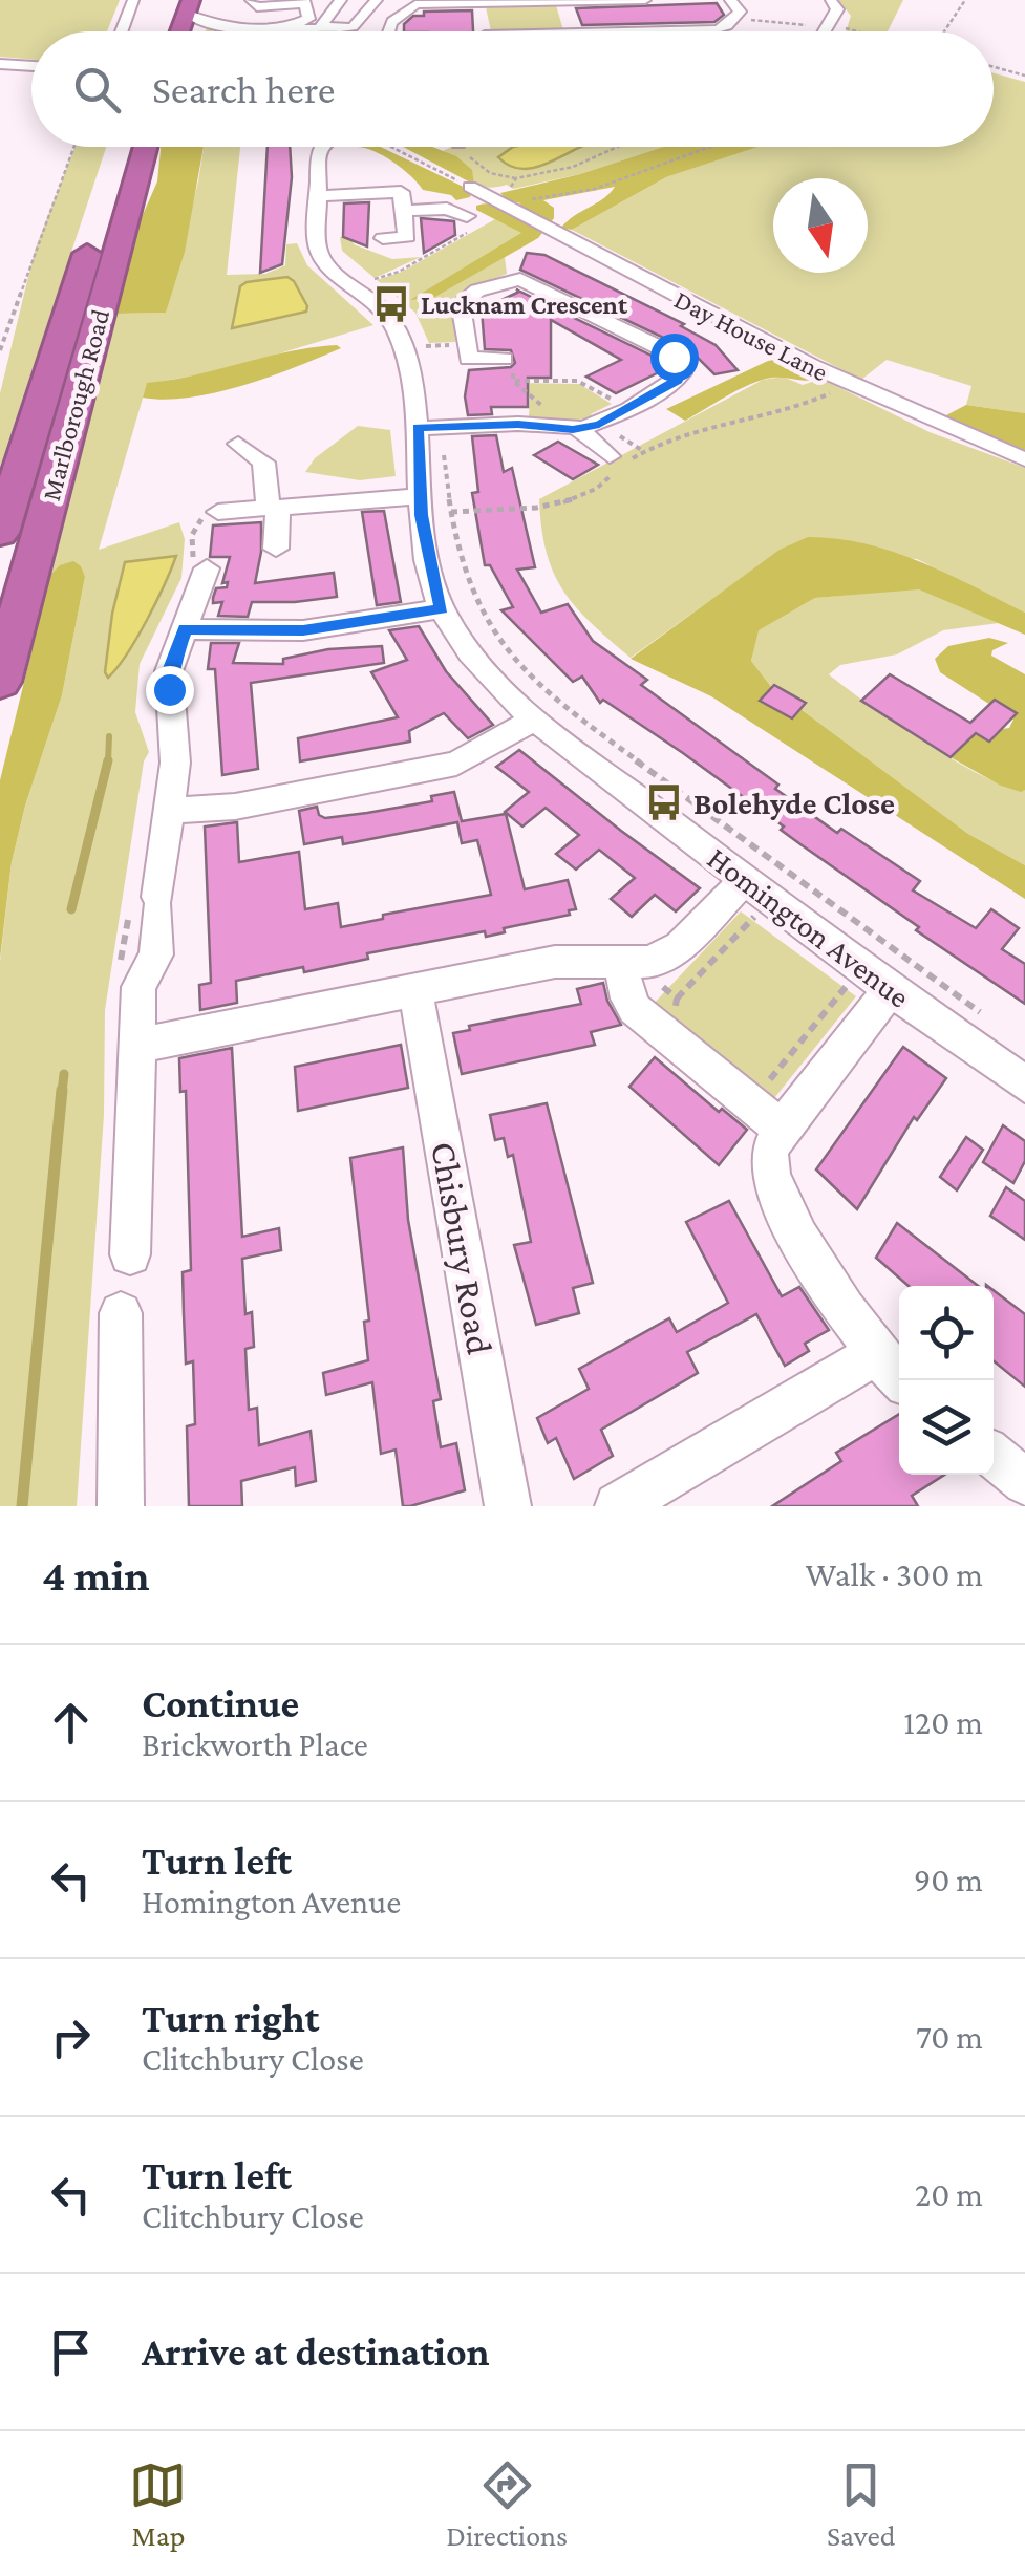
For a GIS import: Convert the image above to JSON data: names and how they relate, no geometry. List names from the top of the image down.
{
  "streets": {
    "highway": ["Marlborough Road"],
    "street": ["Day House Lane", "Homington Avenue", "Chisbury Road"]
  },
  "places": {
    "bus stop": ["Lucknam Crescent", "Bolehyde Close"]
  },
  "north": "bottom",
  "page": {
    "search": "Search here",
    "heading": ["4 min", "Walk · 300 m"],
    "list": [
      ["Continue", "Brickworth Place", "120 m"],
      ["Turn left", "Homington Avenue", "90 m"],
      ["Turn right", "Clitchbury Close", "70 m"],
      ["Turn left", "Clitchbury Close", "20 m"],
      "Arrive at destination"
    ],
    "nav": ["Map", "Directions", "Saved"]
  }
}
